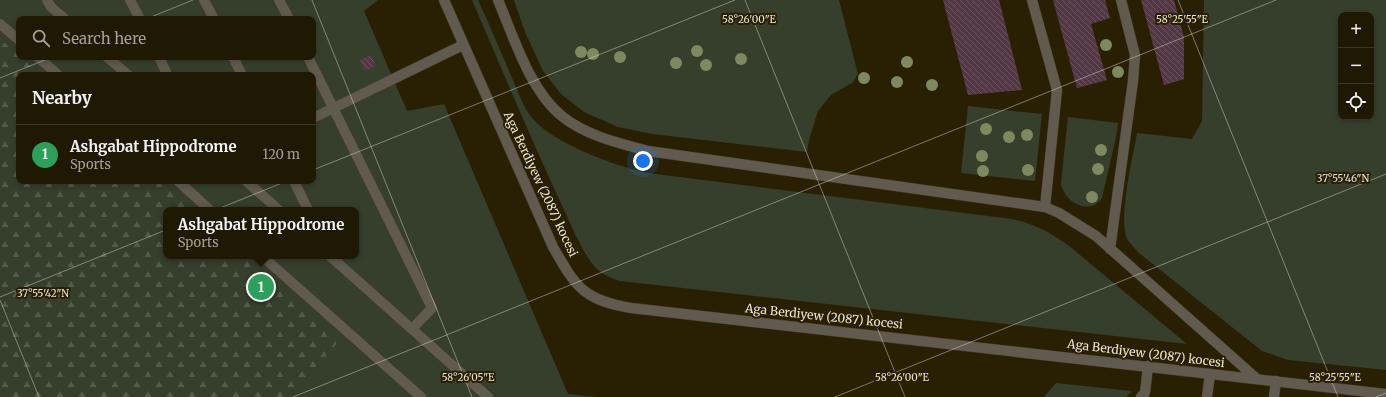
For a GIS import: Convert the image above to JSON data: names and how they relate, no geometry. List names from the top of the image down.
{
  "streets": {
    "street": ["Aga Berdiyew (2087) kocesi"]
  },
  "page": {
    "map_buttons": ["+", "−"],
    "search": "Search here",
    "heading": "Nearby",
    "list": [
      {
        "mark": "1",
        "name": "Ashgabat Hippodrome",
        "note": "Sports",
        "value": "120 m"
      }
    ],
    "popup": ["Ashgabat Hippodrome", "Sports"],
    "pins": "1"
  },
  "coordinates": [
    "58°26'00\"E",
    "58°25'55\"E",
    "37°55'46\"N",
    "37°55'42\"N",
    "58°26'05\"E"
  ]
}
